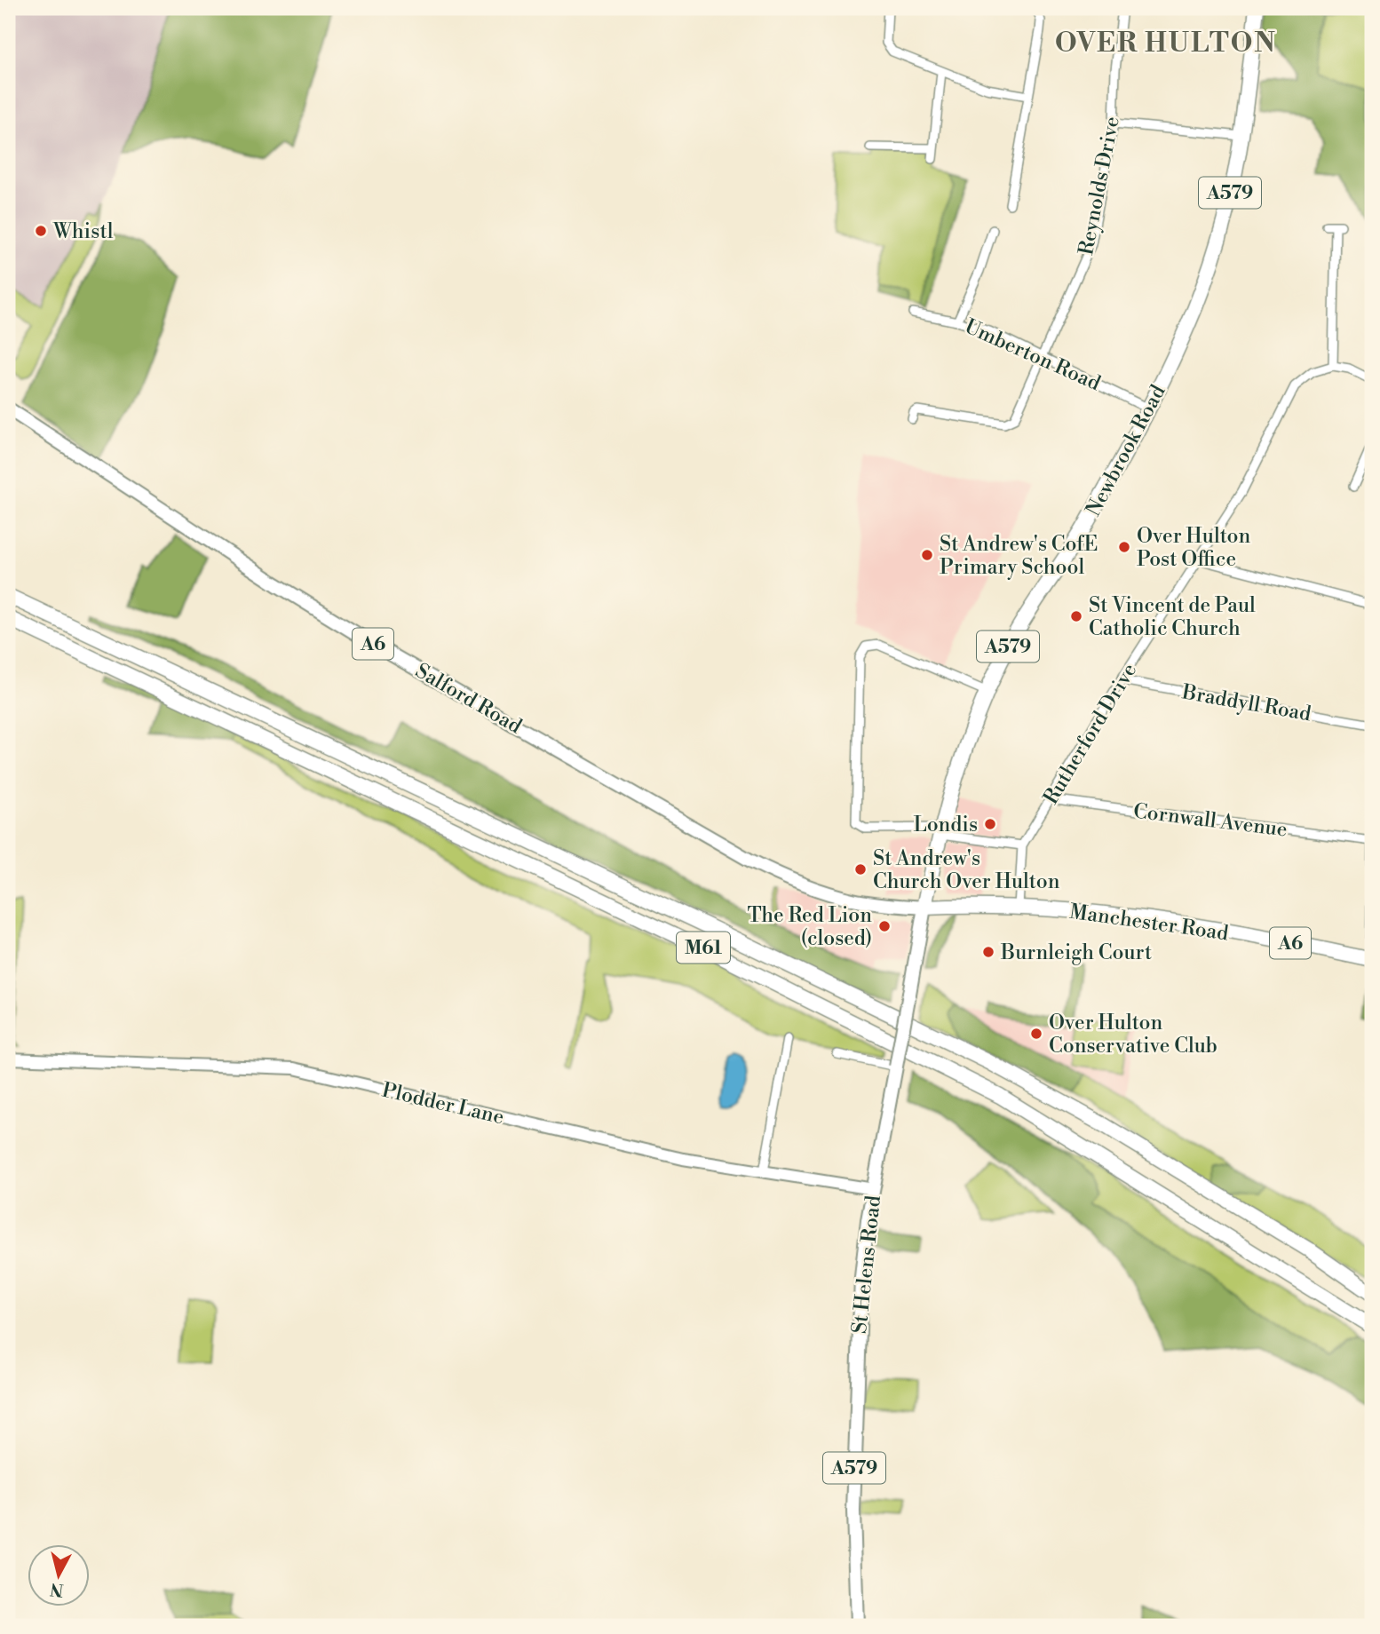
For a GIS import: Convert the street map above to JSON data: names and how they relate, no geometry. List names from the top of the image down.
{
  "streets": {
    "highway": [
      "A579",
      "Newbrook Road",
      "A6",
      "Manchester Road",
      "M61"
    ],
    "main road": ["Salford Road", "Plodder Lane", "St Helens Road"],
    "street": [
      "Reynolds Drive",
      "Umberton Road",
      "Braddyll Road",
      "Rutherford Drive",
      "Cornwall Avenue"
    ]
  },
  "crossings": [
    ["Reynolds Drive", "Umberton Road"],
    ["Umberton Road", "Newbrook Road"],
    ["Newbrook Road", "Salford Road"],
    ["Newbrook Road", "Manchester Road"],
    ["Newbrook Road", "St Helens Road"],
    ["Salford Road", "Manchester Road"],
    ["Salford Road", "St Helens Road"],
    ["Braddyll Road", "Rutherford Drive"],
    ["Rutherford Drive", "Cornwall Avenue"],
    ["Rutherford Drive", "Manchester Road"],
    ["Manchester Road", "St Helens Road"],
    ["Plodder Lane", "St Helens Road"]
  ],
  "districts": ["OVER HULTON"],
  "places": [
    "Whistl",
    "Over Hulton Post Office",
    "St Andrew's CofE Primary School",
    "St Vincent de Paul Catholic Church",
    "Londis",
    "St Andrew's Church Over Hulton",
    "The Red Lion (closed)",
    "Burnleigh Court",
    "Over Hulton Conservative Club"
  ],
  "north": "bottom"
}
